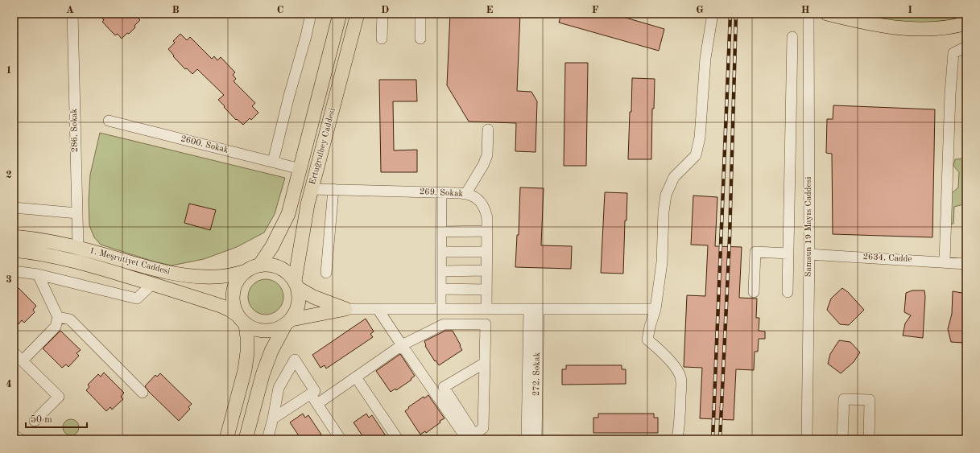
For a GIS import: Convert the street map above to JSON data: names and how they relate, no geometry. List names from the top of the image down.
{
  "streets": {
    "main road": ["Ertuğrulbey Caddesi", "1. Meşrutiyet Caddesi"],
    "street": [
      "286. Sokak",
      "2600. Sokak",
      "269. Sokak",
      "Samsun 19 Mayıs Caddesi",
      "2634. Cadde",
      "272. Sokak"
    ]
  },
  "crossings": [
    ["286. Sokak", "1. Meşrutiyet Caddesi"],
    ["2600. Sokak", "Ertuğrulbey Caddesi"],
    ["Ertuğrulbey Caddesi", "269. Sokak"],
    ["Ertuğrulbey Caddesi", "1. Meşrutiyet Caddesi"],
    ["Samsun 19 Mayıs Caddesi", "2634. Cadde"]
  ],
  "scale_bar": "50 m",
  "grid": {
    "columns": [
      "A",
      "B",
      "C",
      "D",
      "E",
      "F",
      "G",
      "H",
      "I"
    ],
    "rows": [
      "1",
      "2",
      "3",
      "4"
    ]
  }
}
